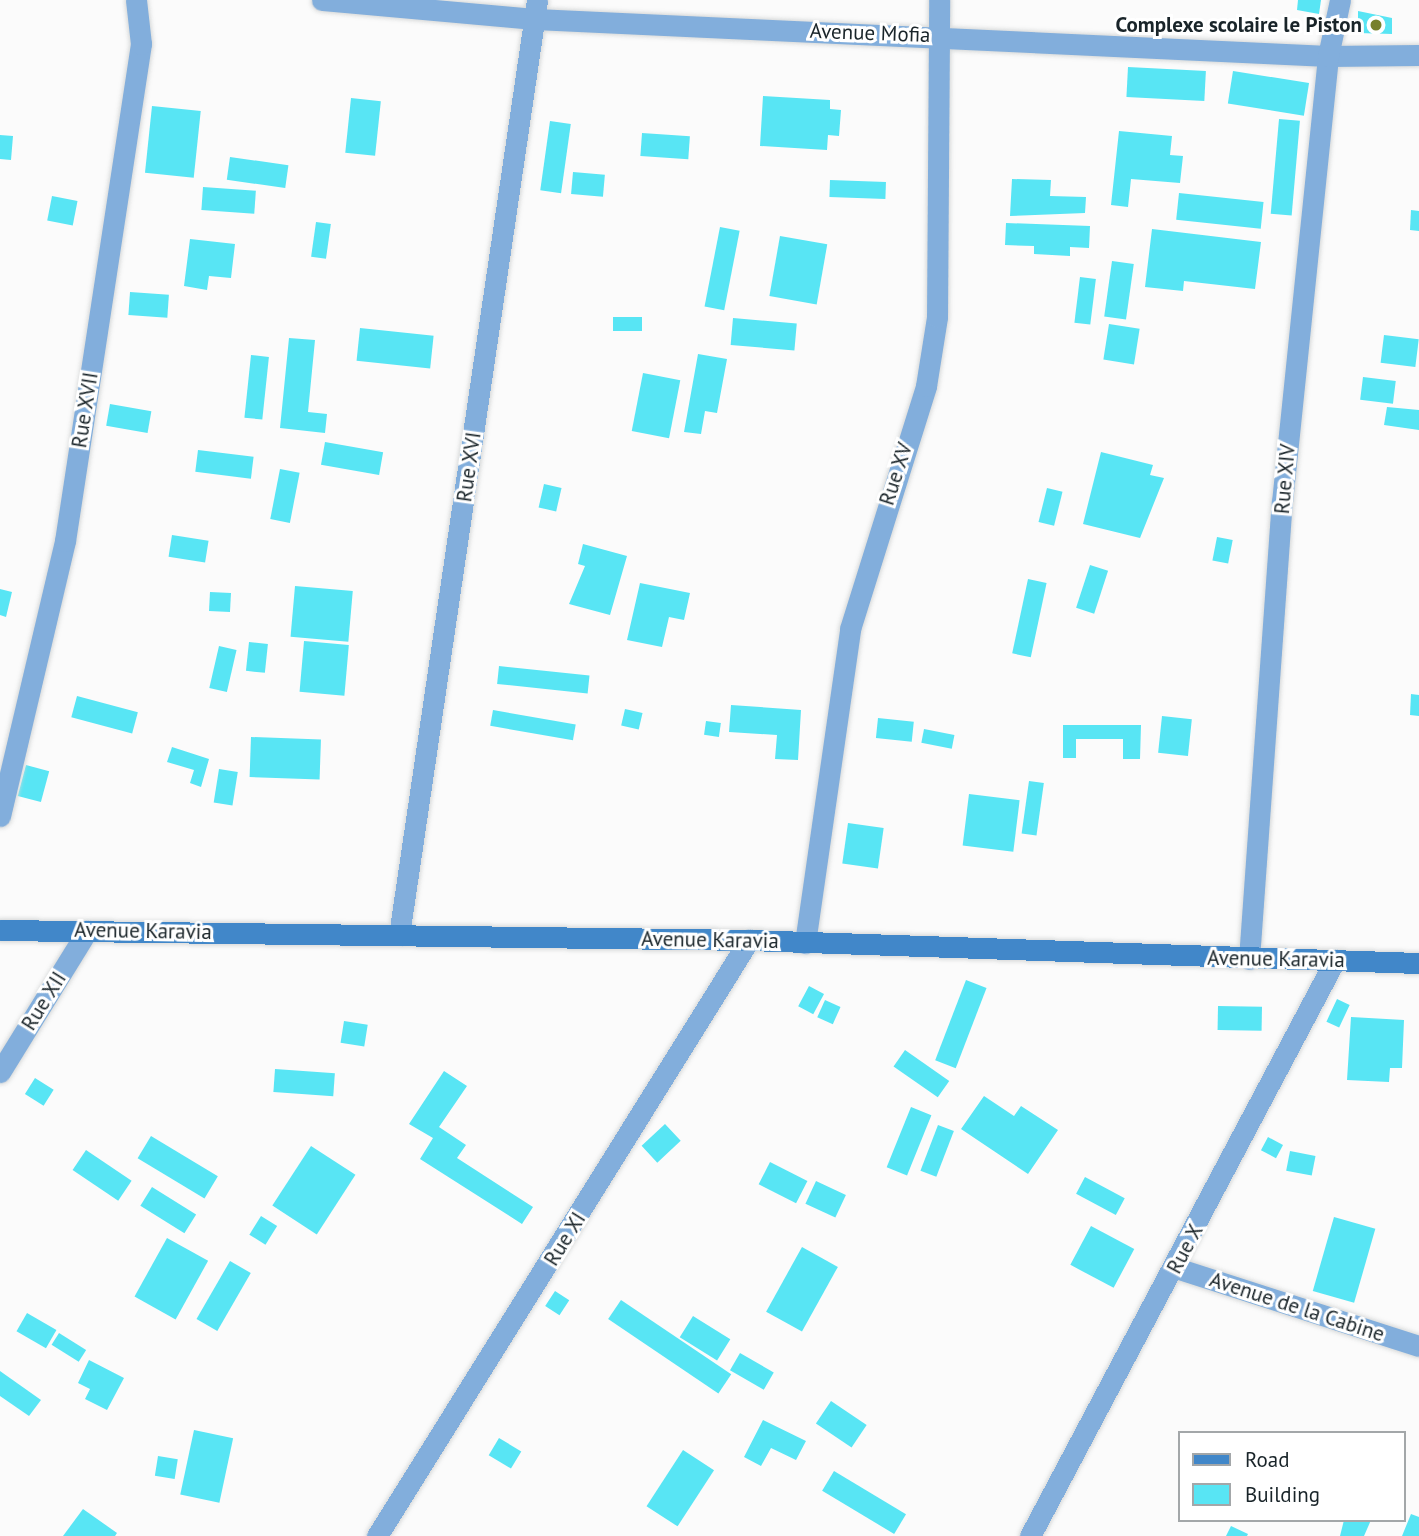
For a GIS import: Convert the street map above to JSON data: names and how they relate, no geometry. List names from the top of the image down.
{
  "streets": {
    "street": [
      "Avenue Mofia",
      "Rue XVII",
      "Rue XVI",
      "Rue XV",
      "Rue XIV",
      "Avenue Karavia",
      "Rue XII",
      "Rue XI",
      "Rue X",
      "Avenue de la Cabine"
    ]
  },
  "crossings": [
    ["Avenue Mofia", "Rue XVI"],
    ["Avenue Mofia", "Rue XV"],
    ["Avenue Mofia", "Rue XIV"],
    ["Rue XVI", "Avenue Karavia"],
    ["Rue XV", "Avenue Karavia"],
    ["Rue XIV", "Avenue Karavia"],
    ["Avenue Karavia", "Rue XII"],
    ["Avenue Karavia", "Rue XI"],
    ["Avenue Karavia", "Rue X"],
    ["Rue X", "Avenue de la Cabine"]
  ],
  "places": ["Complexe scolaire le Piston"],
  "legend": ["Road", "Building"]
}
